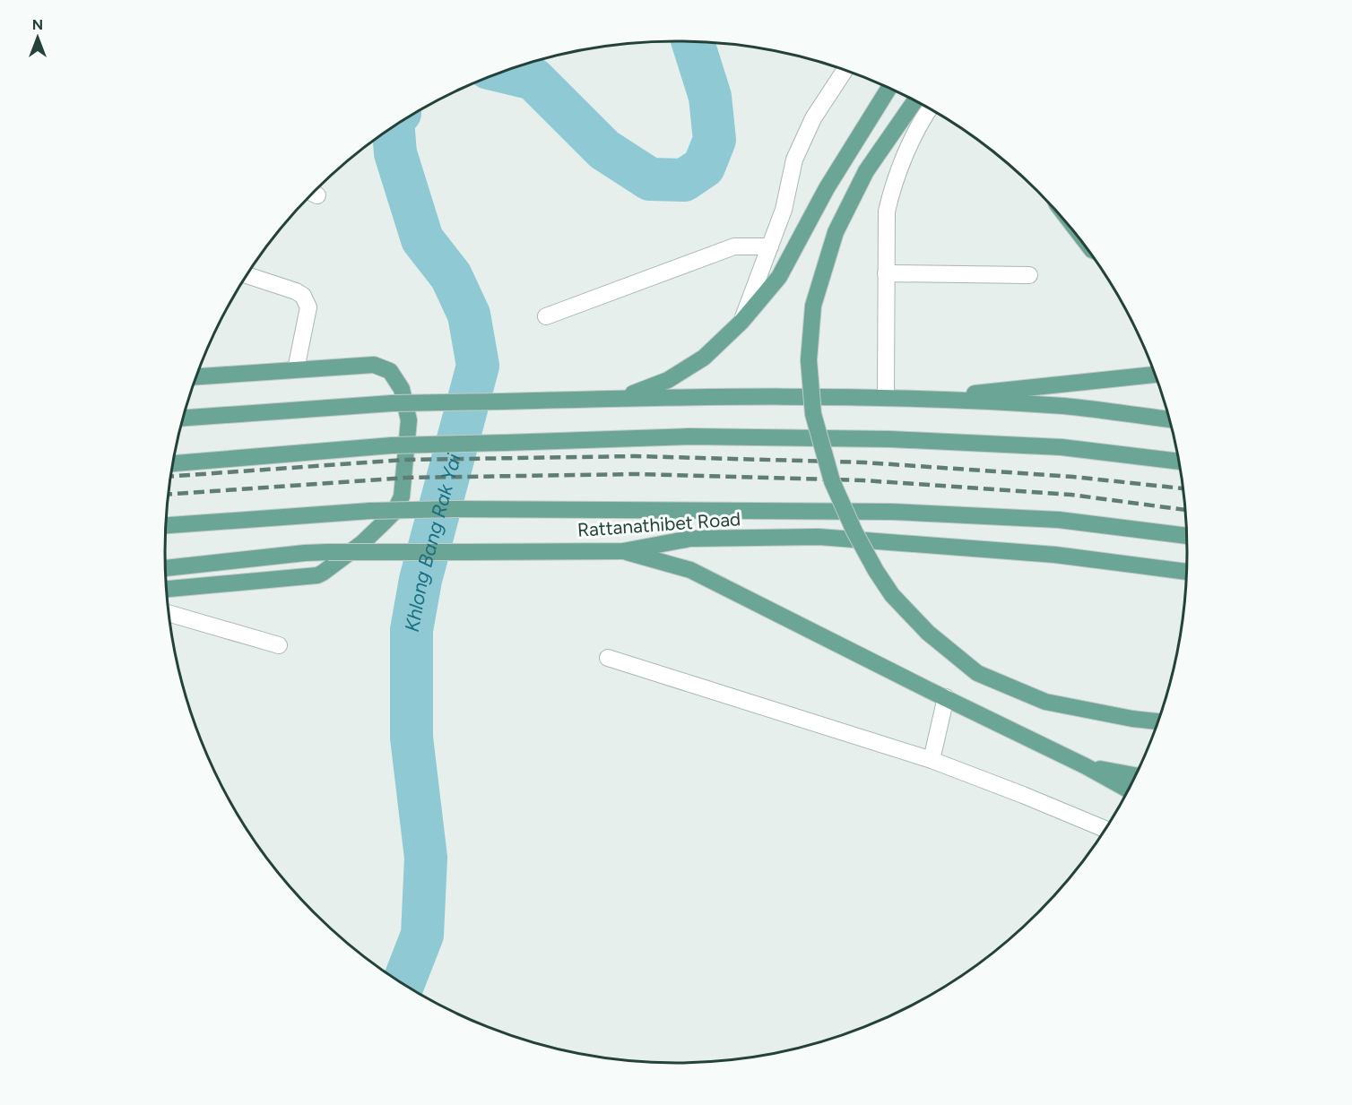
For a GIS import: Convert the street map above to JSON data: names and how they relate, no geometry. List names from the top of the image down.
{
  "streets": {
    "main road": ["Rattanathibet Road"]
  },
  "water": ["Khlong Bang Rak Yai"],
  "north": "top"
}
